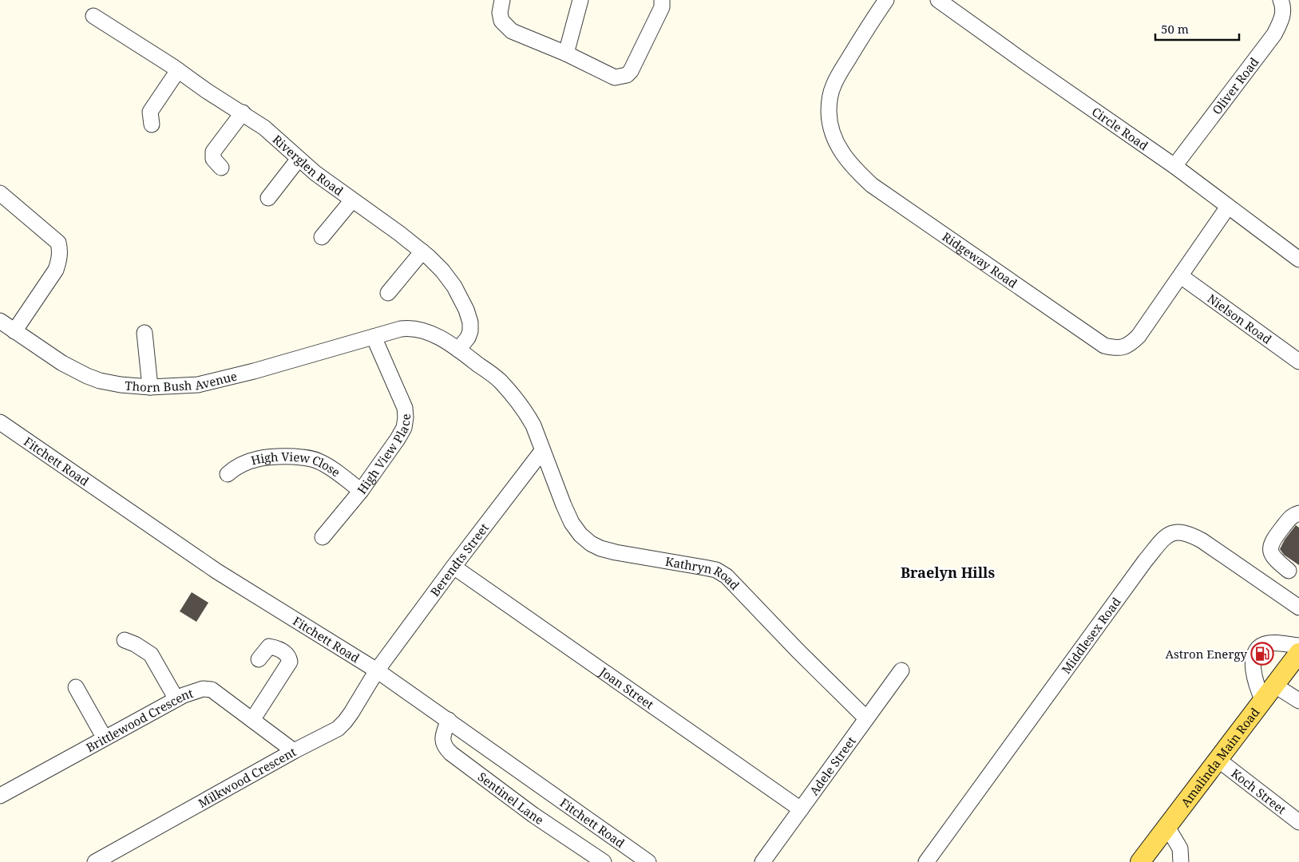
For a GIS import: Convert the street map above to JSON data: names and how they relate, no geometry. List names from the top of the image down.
{
  "streets": {
    "main road": ["Amalinda Main Road"],
    "street": [
      "Oliver Road",
      "Circle Road",
      "Riverglen Road",
      "Ridgeway Road",
      "Nielson Road",
      "Thorn Bush Avenue",
      "High View Place",
      "Fitchett Road",
      "High View Close",
      "Berendts Street",
      "Kathryn Road",
      "Middlesex Road",
      "Joan Street",
      "Brittlewood Crescent",
      "Adele Street",
      "Milkwood Crescent",
      "Koch Street",
      "Sentinel Lane"
    ]
  },
  "crossings": [
    ["Oliver Road", "Circle Road"],
    ["Circle Road", "Ridgeway Road"],
    ["Riverglen Road", "Thorn Bush Avenue"],
    ["Riverglen Road", "Kathryn Road"],
    ["Ridgeway Road", "Nielson Road"],
    ["Thorn Bush Avenue", "High View Place"],
    ["Thorn Bush Avenue", "Kathryn Road"],
    ["High View Place", "High View Close"],
    ["Fitchett Road", "Berendts Street"],
    ["Fitchett Road", "Milkwood Crescent"],
    ["Fitchett Road", "Sentinel Lane"],
    ["Berendts Street", "Kathryn Road"],
    ["Berendts Street", "Joan Street"],
    ["Berendts Street", "Milkwood Crescent"],
    ["Kathryn Road", "Adele Street"],
    ["Joan Street", "Adele Street"],
    ["Brittlewood Crescent", "Milkwood Crescent"],
    ["Amalinda Main Road", "Koch Street"]
  ],
  "districts": ["Braelyn Hills"],
  "places": {
    "fuel station": ["Astron Energy"]
  },
  "scale_bar": "50 m"
}
